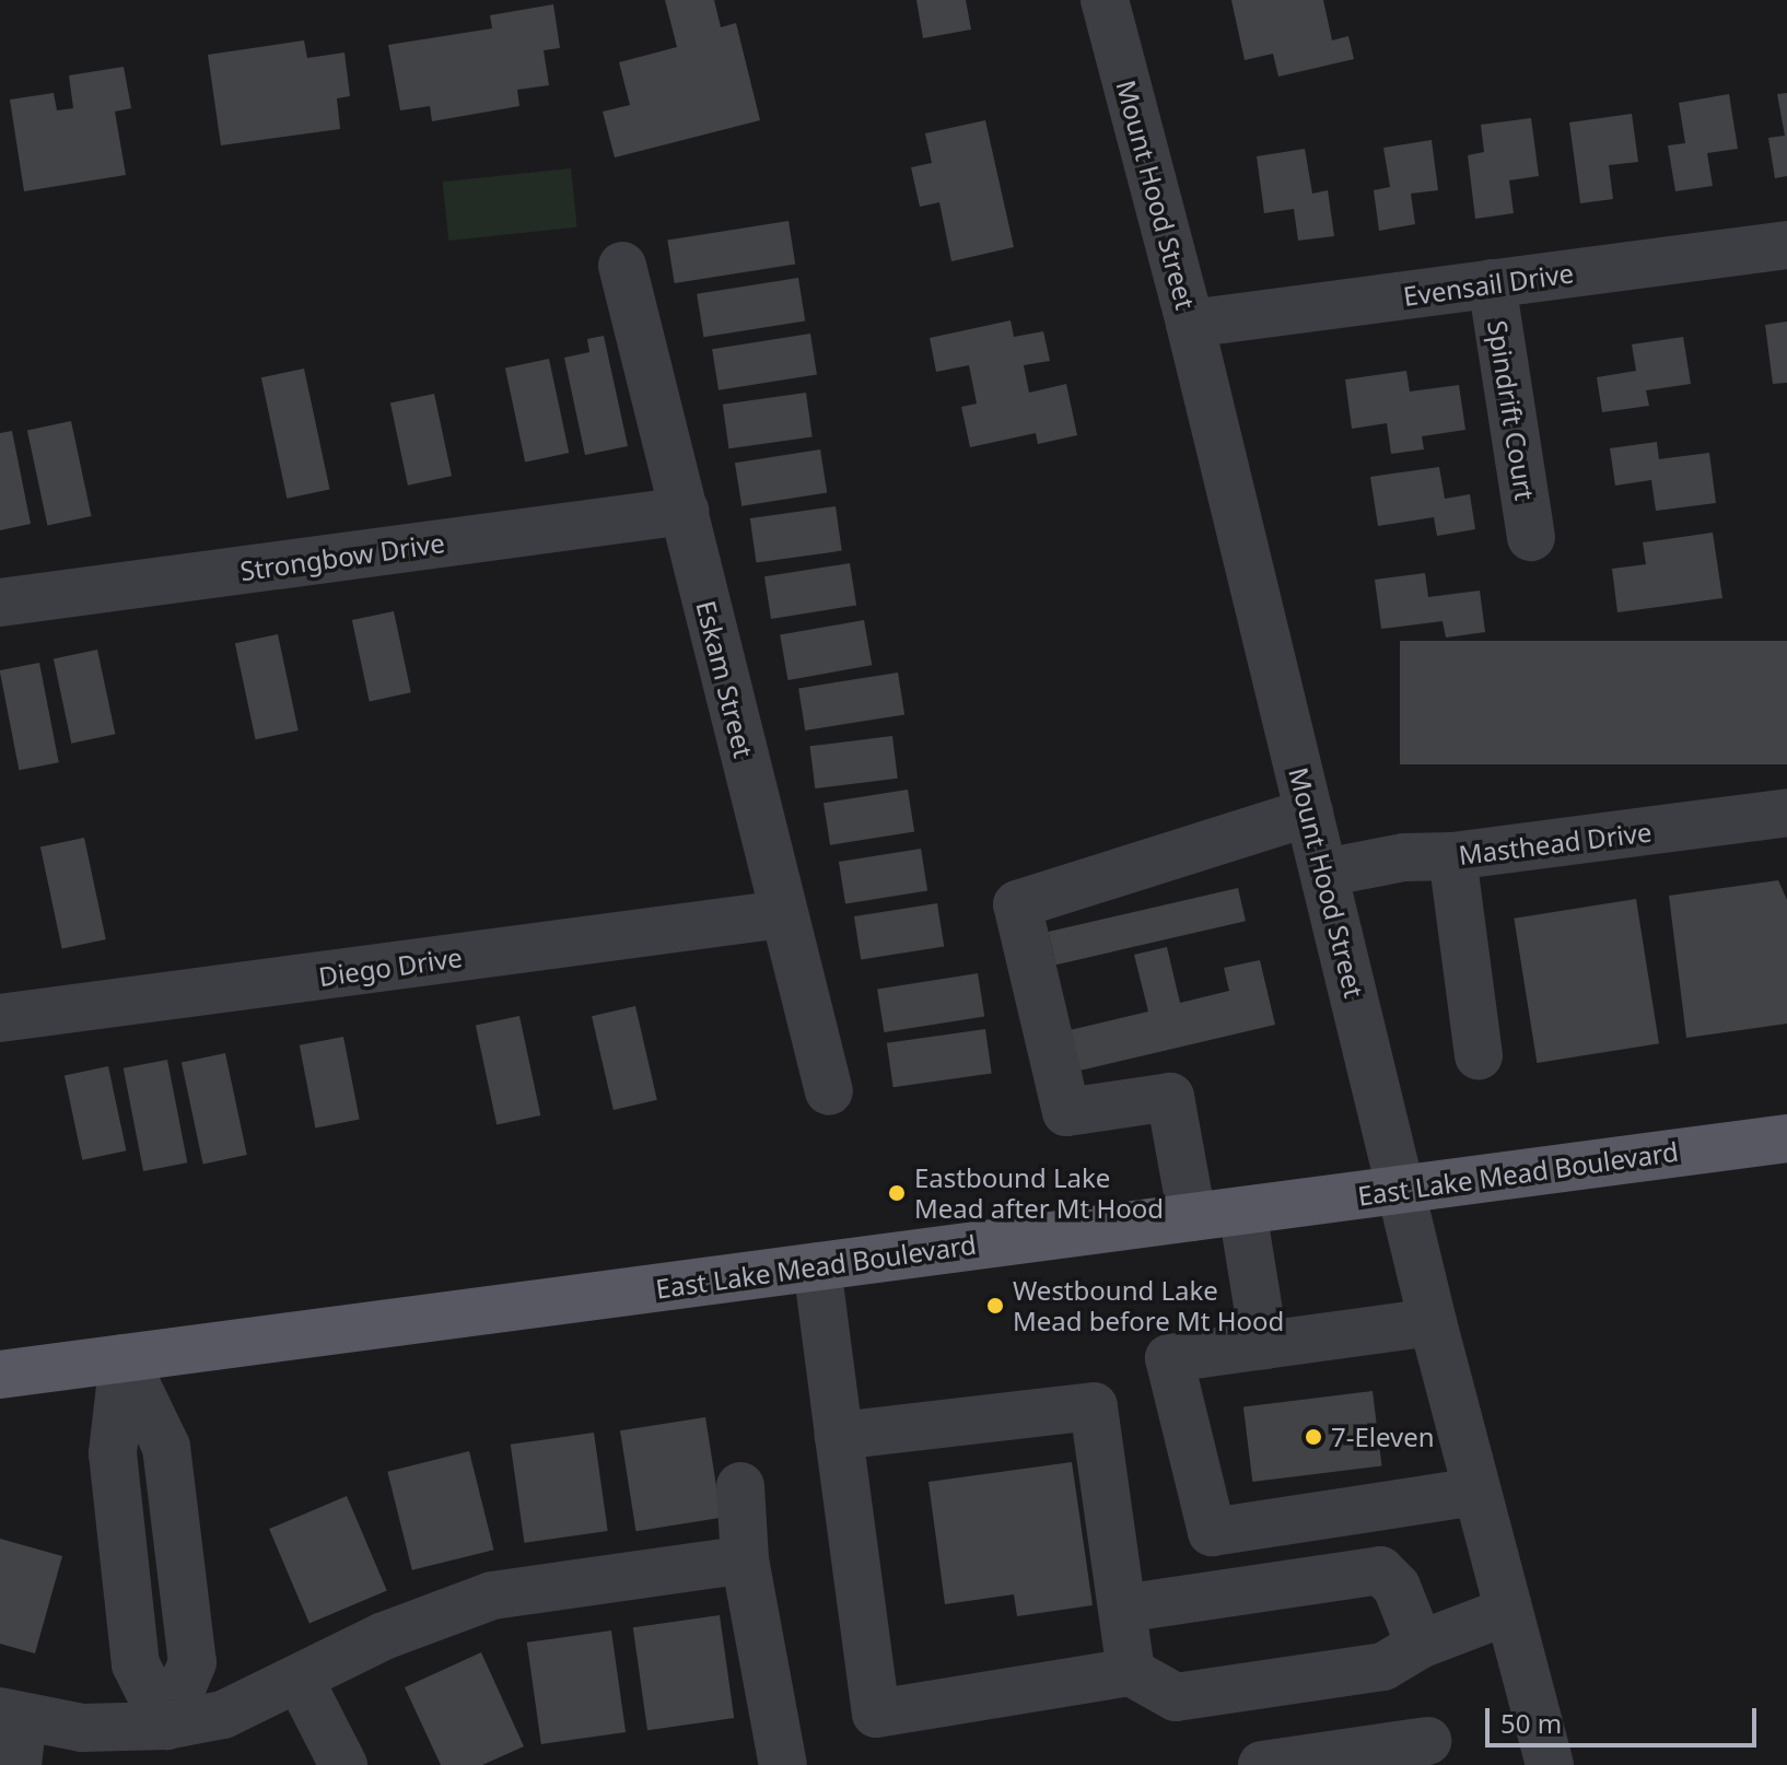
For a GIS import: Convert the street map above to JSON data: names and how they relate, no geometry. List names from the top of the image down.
{
  "streets": {
    "main road": ["East Lake Mead Boulevard"],
    "street": [
      "Mount Hood Street",
      "Evensail Drive",
      "Spindrift Court",
      "Strongbow Drive",
      "Eskam Street",
      "Masthead Drive",
      "Diego Drive"
    ]
  },
  "crossings": [
    ["Mount Hood Street", "Evensail Drive"],
    ["Mount Hood Street", "Masthead Drive"],
    ["Mount Hood Street", "East Lake Mead Boulevard"],
    ["Evensail Drive", "Spindrift Court"],
    ["Strongbow Drive", "Eskam Street"],
    ["Eskam Street", "Diego Drive"]
  ],
  "places": ["Eastbound Lake Mead after Mt Hood", "Westbound Lake Mead before Mt Hood", "7-Eleven"],
  "scale_bar": "50 m"
}
